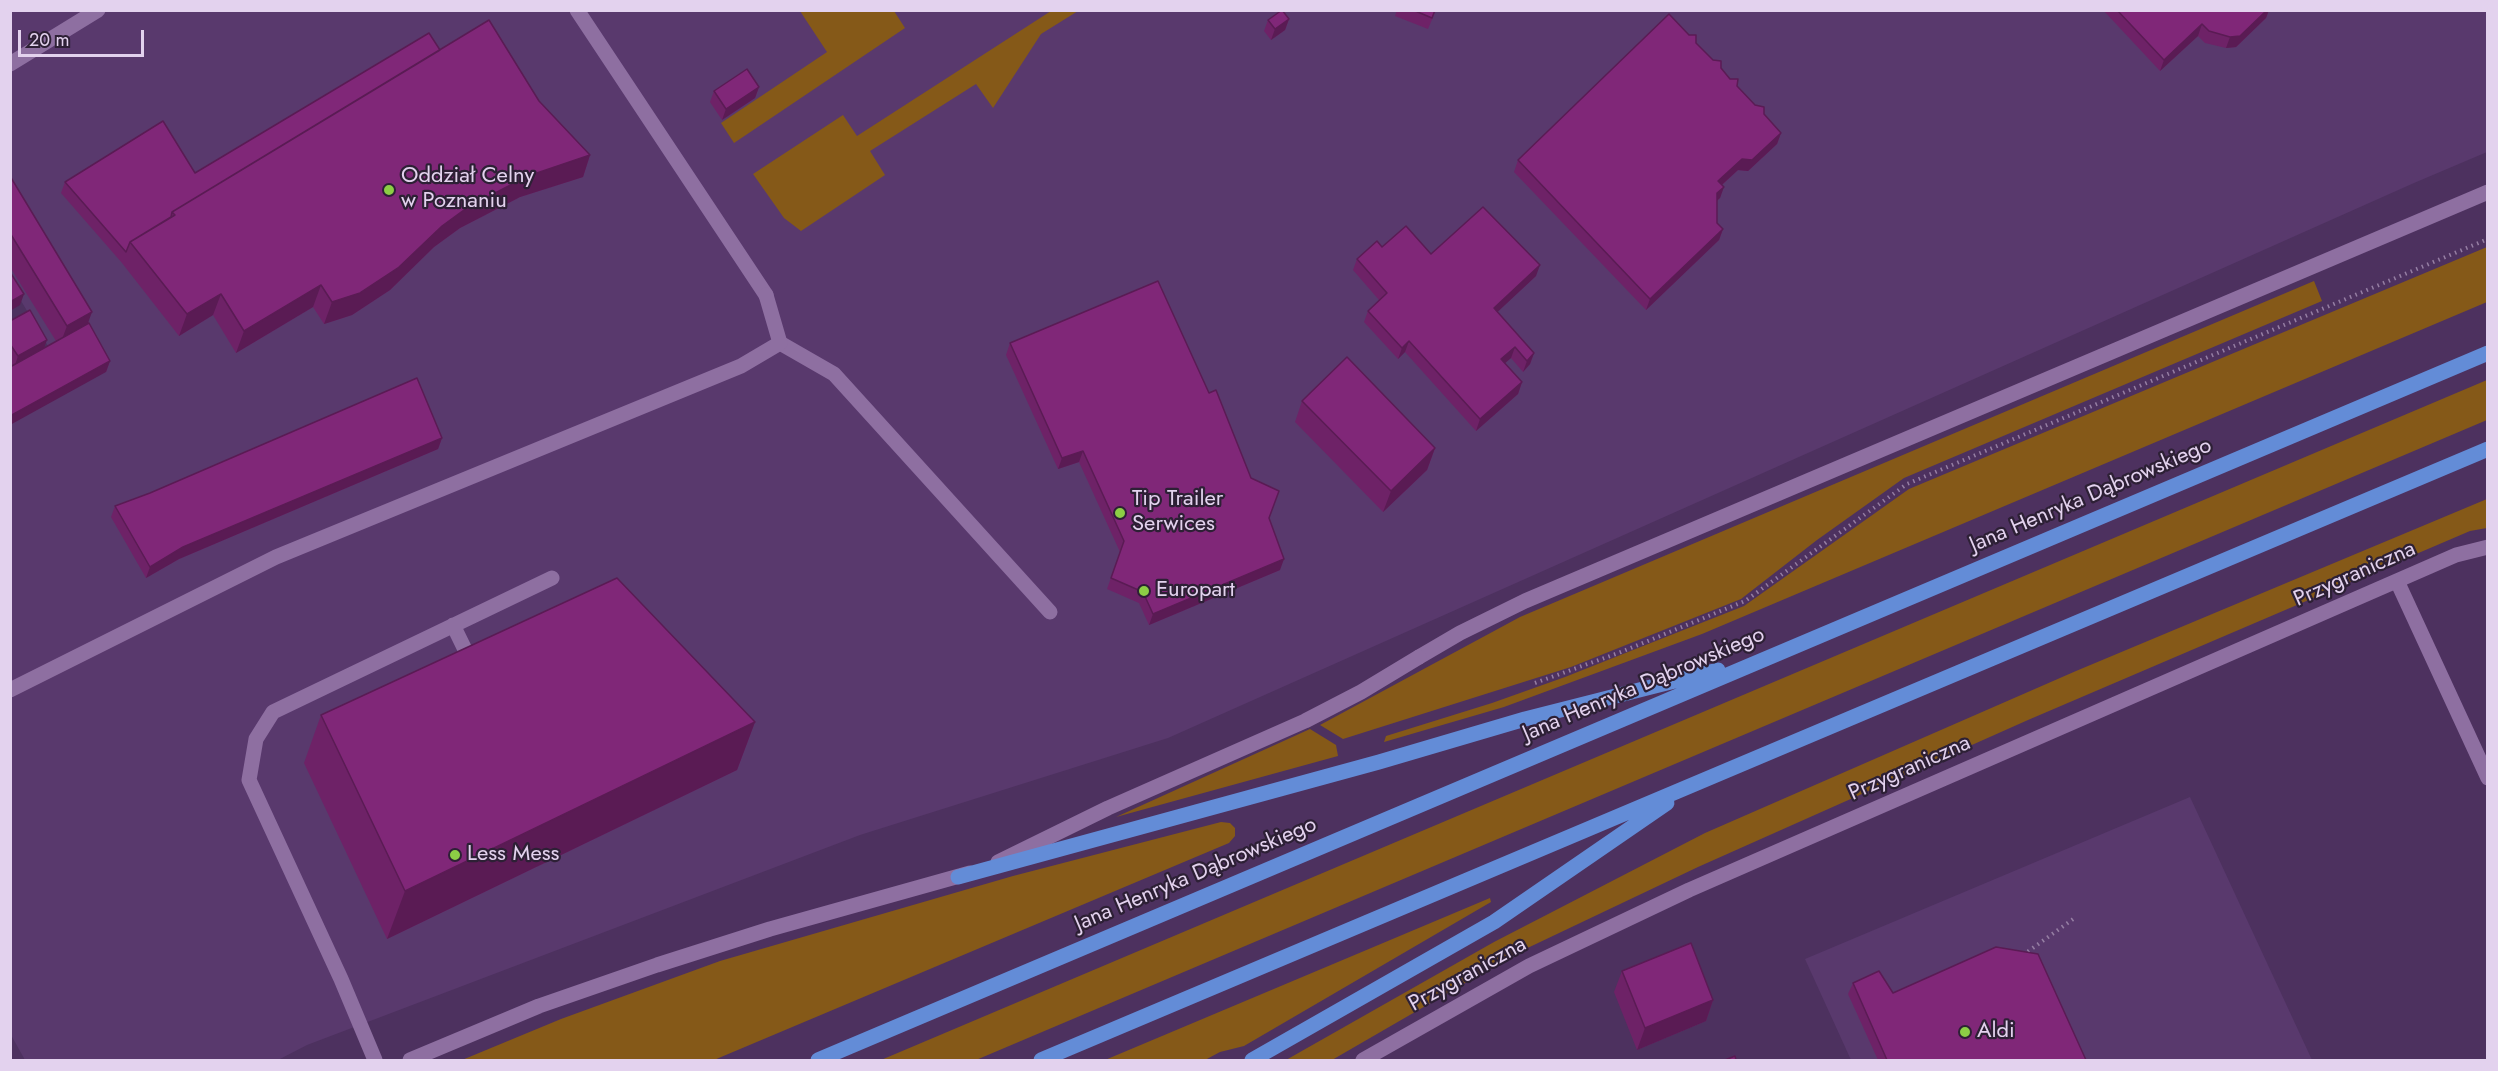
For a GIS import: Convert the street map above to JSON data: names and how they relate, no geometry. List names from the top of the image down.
{
  "streets": {
    "main road": ["Jana Henryka Dąbrowskiego"],
    "street": ["Przygraniczna"]
  },
  "places": [
    "Oddział Celny w Poznaniu",
    "Tip Trailer Serwices",
    "Europart",
    "Less Mess",
    "Aldi"
  ],
  "scale_bar": "20 m"
}
